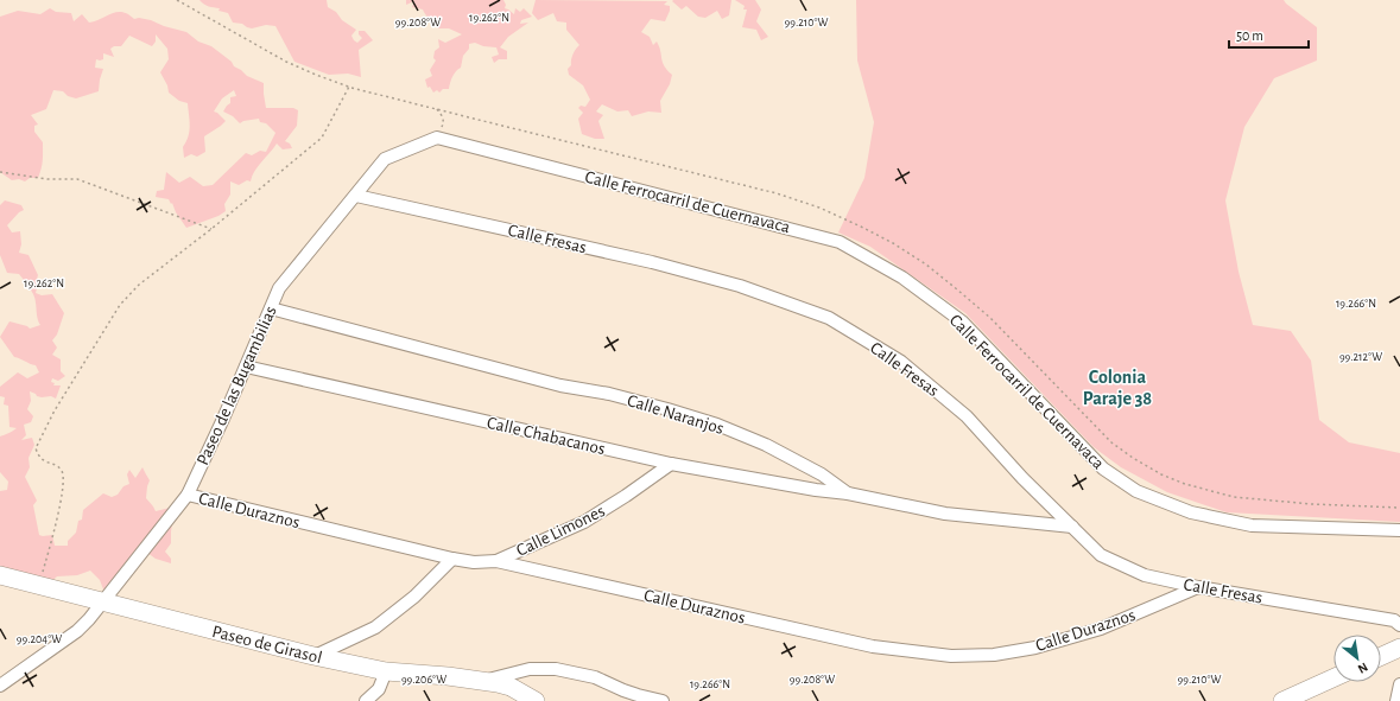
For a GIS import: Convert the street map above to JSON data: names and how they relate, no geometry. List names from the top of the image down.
{
  "streets": {
    "street": [
      "Calle Ferrocarril de Cuernavaca",
      "Calle Fresas",
      "Paseo de las Bugambilias",
      "Calle Naranjos",
      "Calle Chabacanos",
      "Calle Duraznos",
      "Calle Limones",
      "Paseo de Girasol"
    ]
  },
  "crossings": [
    ["Calle Fresas", "Paseo de las Bugambilias"],
    ["Calle Fresas", "Calle Naranjos"],
    ["Calle Fresas", "Calle Duraznos"],
    ["Paseo de las Bugambilias", "Calle Naranjos"],
    ["Paseo de las Bugambilias", "Calle Chabacanos"],
    ["Paseo de las Bugambilias", "Calle Duraznos"],
    ["Paseo de las Bugambilias", "Paseo de Girasol"],
    ["Calle Naranjos", "Calle Chabacanos"],
    ["Calle Chabacanos", "Calle Limones"],
    ["Calle Duraznos", "Calle Limones"]
  ],
  "districts": ["Colonia Paraje 38"],
  "scale_bar": "50 m",
  "north": "bottom right",
  "coordinates": [
    "19.262°N",
    "99.208°W",
    "99.210°W",
    "19.266°N",
    "99.212°W",
    "99.204°W",
    "99.206°W"
  ]
}
